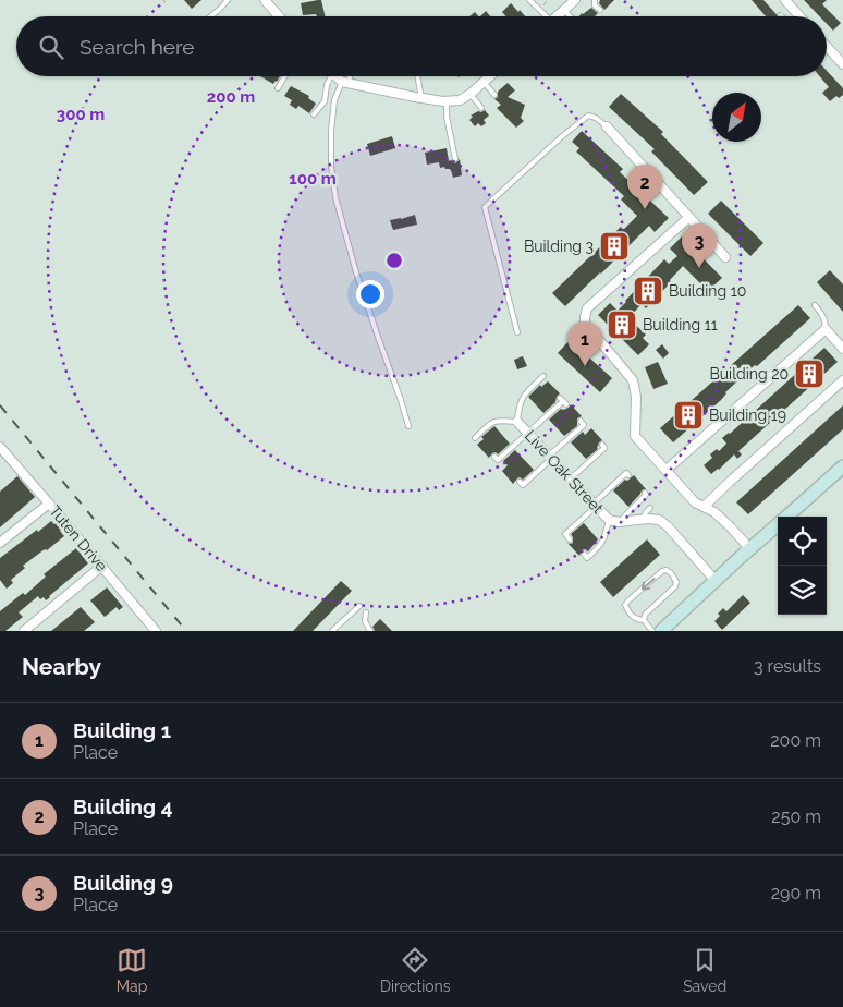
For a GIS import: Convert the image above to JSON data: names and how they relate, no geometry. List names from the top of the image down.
{
  "streets": {
    "street": ["Live Oak Street", "Tuten Drive"]
  },
  "places": {
    "building": [
      "Building 3",
      "Building 10",
      "Building 11",
      "Building 20",
      "Building 19"
    ]
  },
  "north": "top right",
  "page": {
    "search": "Search here",
    "pins": ["2", "3", "1"],
    "heading": ["Nearby", "3 results"],
    "list": [
      {
        "mark": "1",
        "name": "Building 1",
        "note": "Place",
        "value": "200 m"
      },
      {
        "mark": "2",
        "name": "Building 4",
        "note": "Place",
        "value": "250 m"
      },
      {
        "mark": "3",
        "name": "Building 9",
        "note": "Place",
        "value": "290 m"
      }
    ],
    "nav": ["Map", "Directions", "Saved"]
  },
  "rings": ["200 m", "300 m", "100 m"]
}
